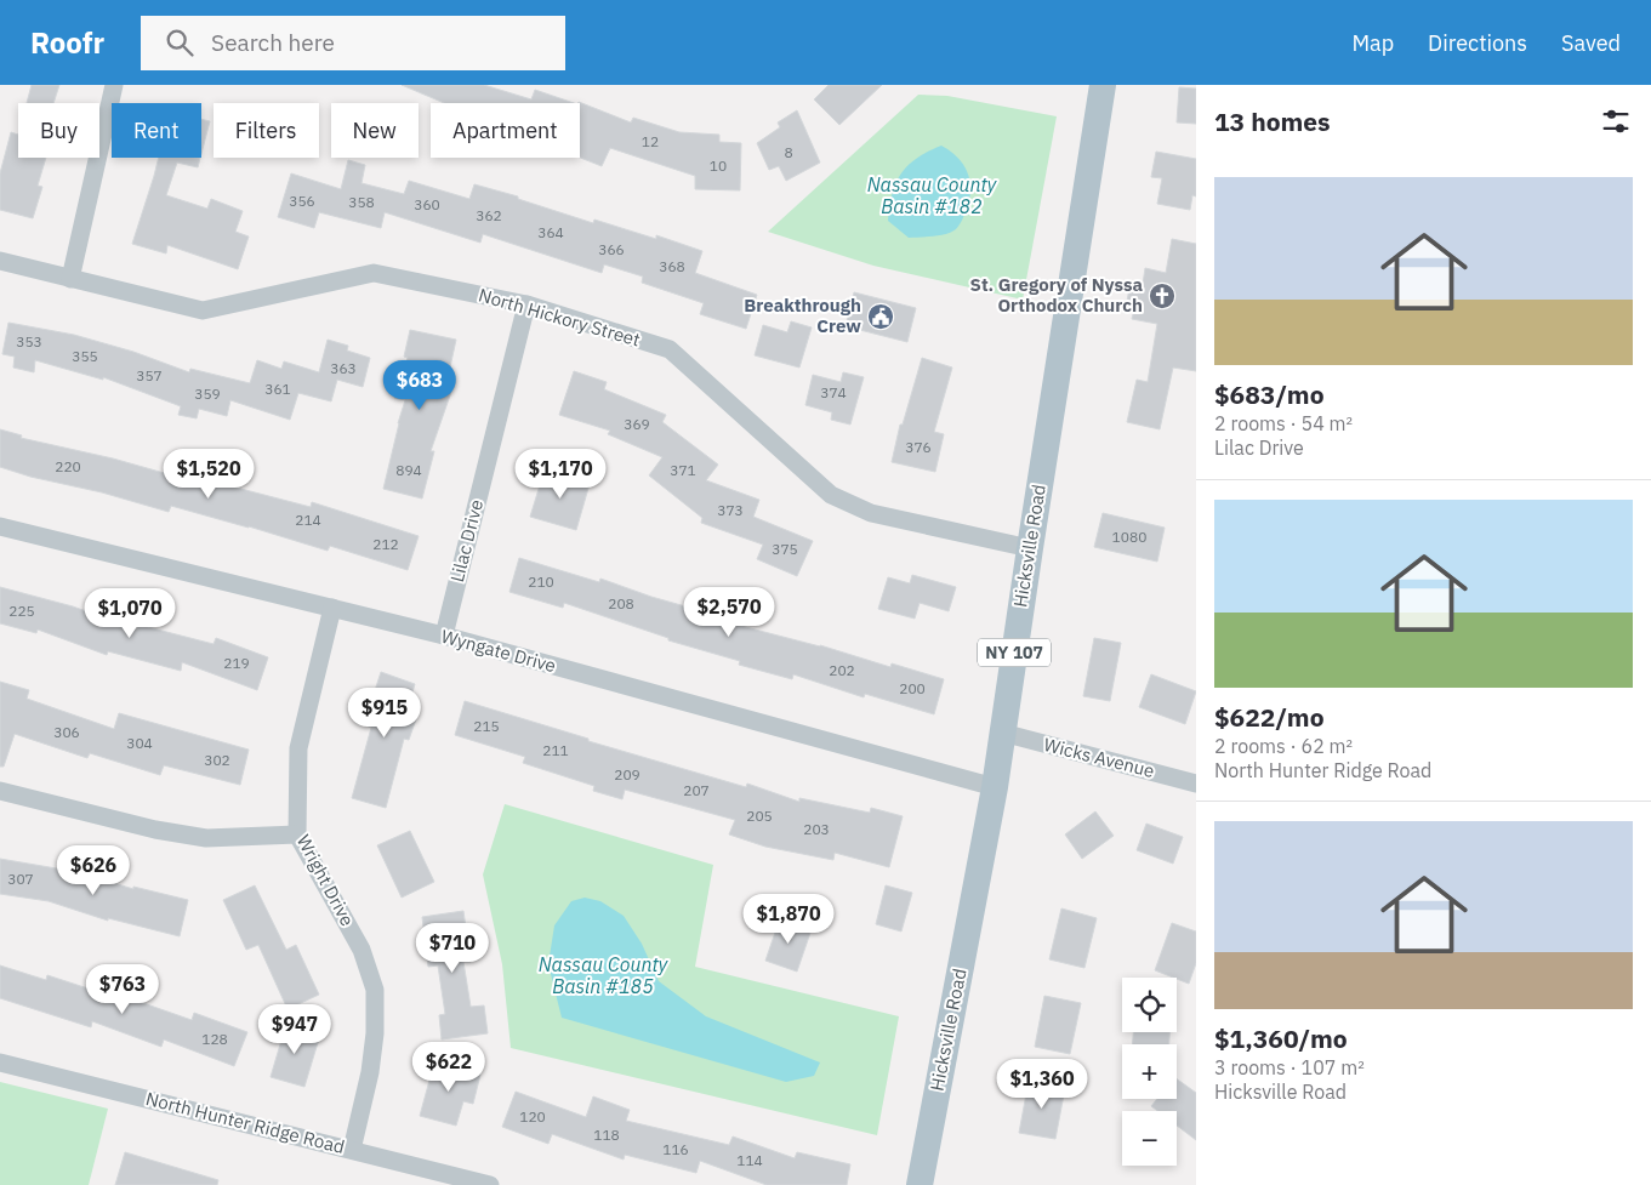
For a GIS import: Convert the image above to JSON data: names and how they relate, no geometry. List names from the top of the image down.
{
  "streets": {
    "main road": ["Hicksville Road", "NY 107"],
    "street": [
      "North Hickory Street",
      "Lilac Drive",
      "Wyngate Drive",
      "Wicks Avenue",
      "Wright Drive",
      "North Hunter Ridge Road"
    ]
  },
  "crossings": [
    ["North Hickory Street", "Lilac Drive"],
    ["North Hickory Street", "Hicksville Road"],
    ["Lilac Drive", "Wyngate Drive"],
    ["Hicksville Road", "Wyngate Drive"],
    ["Hicksville Road", "Wicks Avenue"],
    ["Wyngate Drive", "Wright Drive"],
    ["Wright Drive", "North Hunter Ridge Road"]
  ],
  "water": ["Nassau County Basin #182", "Nassau County Basin #185"],
  "places": {
    "church": ["St. Gregory of Nyssa Orthodox Church"],
    "public building": ["Breakthrough Crew"]
  },
  "house_numbers": [
    "12",
    "8",
    "10",
    "356",
    "358",
    "360",
    "362",
    "364",
    "366",
    "368",
    "353",
    "355",
    "363",
    "357",
    "361",
    "374",
    "359",
    "369",
    "376",
    "220",
    "894",
    "371",
    "373",
    "214",
    "1080",
    "212",
    "375",
    "210",
    "208",
    "225",
    "219",
    "202",
    "200",
    "215",
    "306",
    "304",
    "211",
    "302",
    "209",
    "207",
    "205",
    "203",
    "307",
    "128",
    "120",
    "118",
    "116",
    "114"
  ],
  "page": {
    "header": "Roofr",
    "search": "Search here",
    "nav": ["Map", "Directions", "Saved"],
    "heading": "13 homes",
    "chip": [
      "Buy",
      "Rent",
      "Filters",
      "New",
      "Apartment"
    ],
    "list": [
      {
        "name": "$683/mo",
        "note": "2 rooms · 54 m² · Lilac Drive"
      },
      {
        "name": "$622/mo",
        "note": "2 rooms · 62 m² · North Hunter Ridge Road"
      },
      {
        "name": "$1,360/mo",
        "note": "3 rooms · 107 m² · Hicksville Road"
      }
    ],
    "price": [
      "$683",
      "$1,520",
      "$1,170",
      "$2,570",
      "$1,070",
      "$915",
      "$626",
      "$1,870",
      "$710",
      "$763",
      "$947",
      "$622",
      "$1,360"
    ],
    "map_buttons": ["+", "−"]
  }
}
